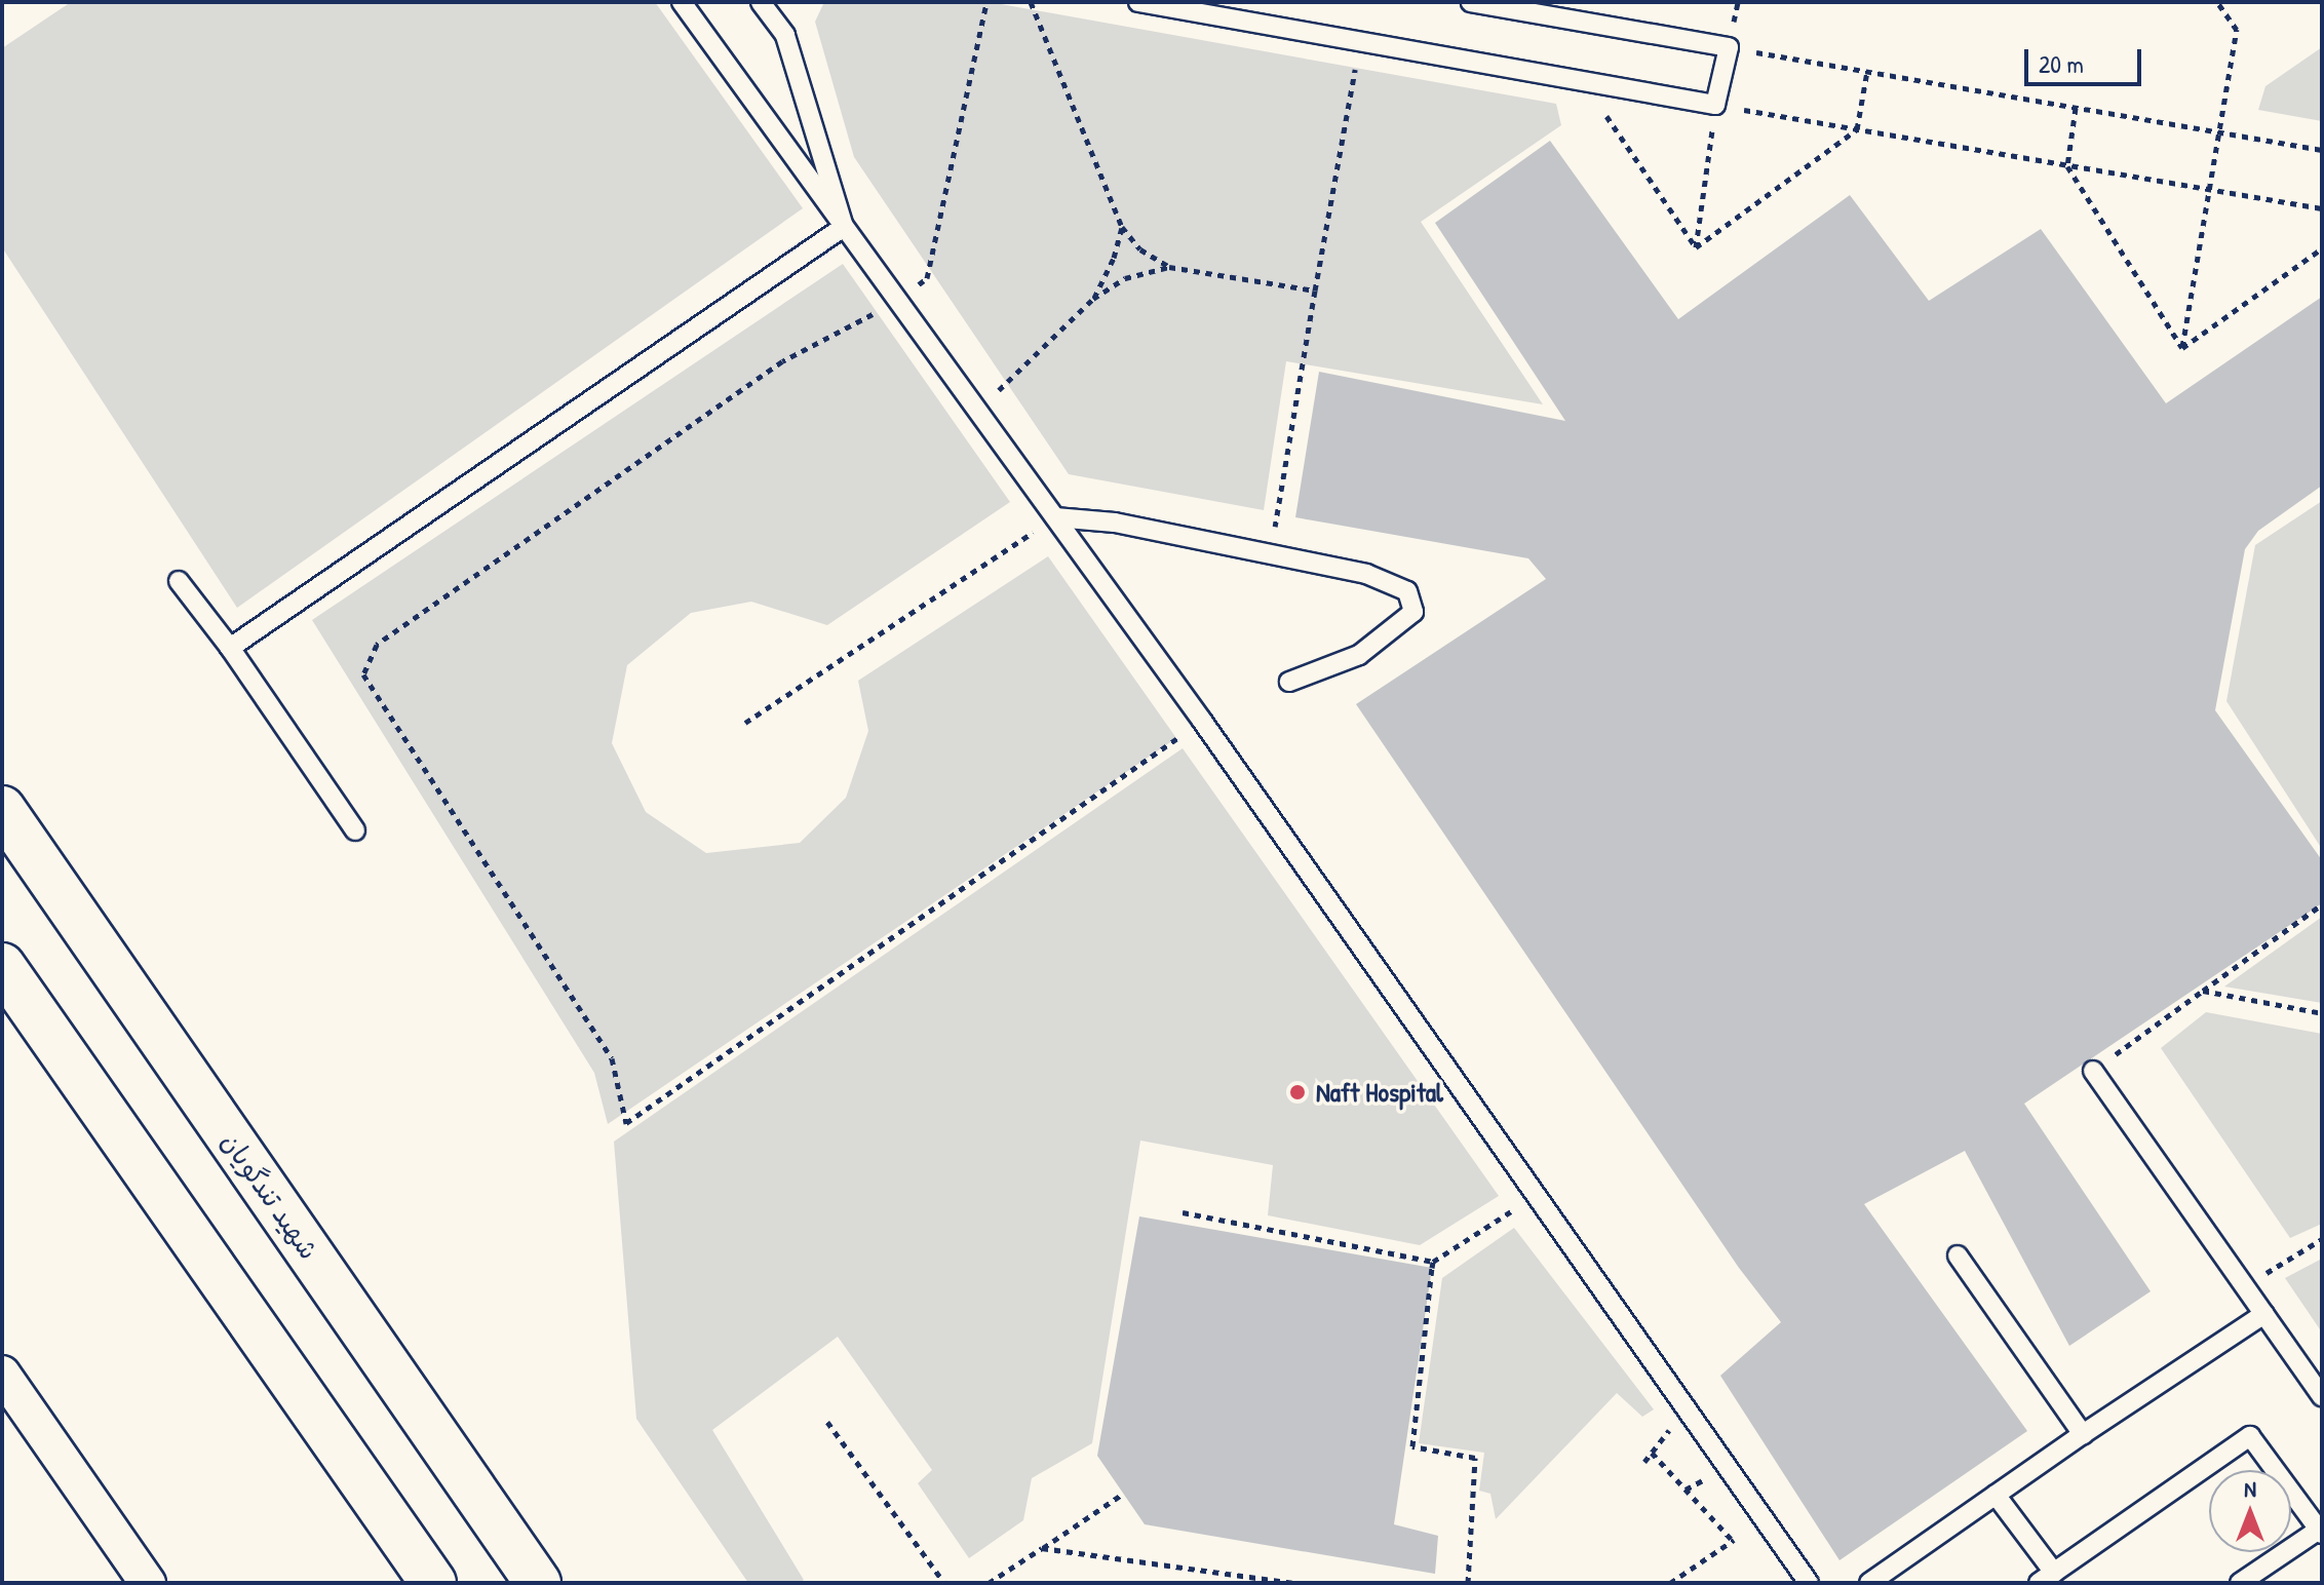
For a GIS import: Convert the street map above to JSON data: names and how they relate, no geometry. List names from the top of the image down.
{
  "streets": {
    "main road": ["شهید تندگویان"]
  },
  "places": ["Naft Hospital"],
  "scale_bar": "20 m",
  "north": "top"
}
